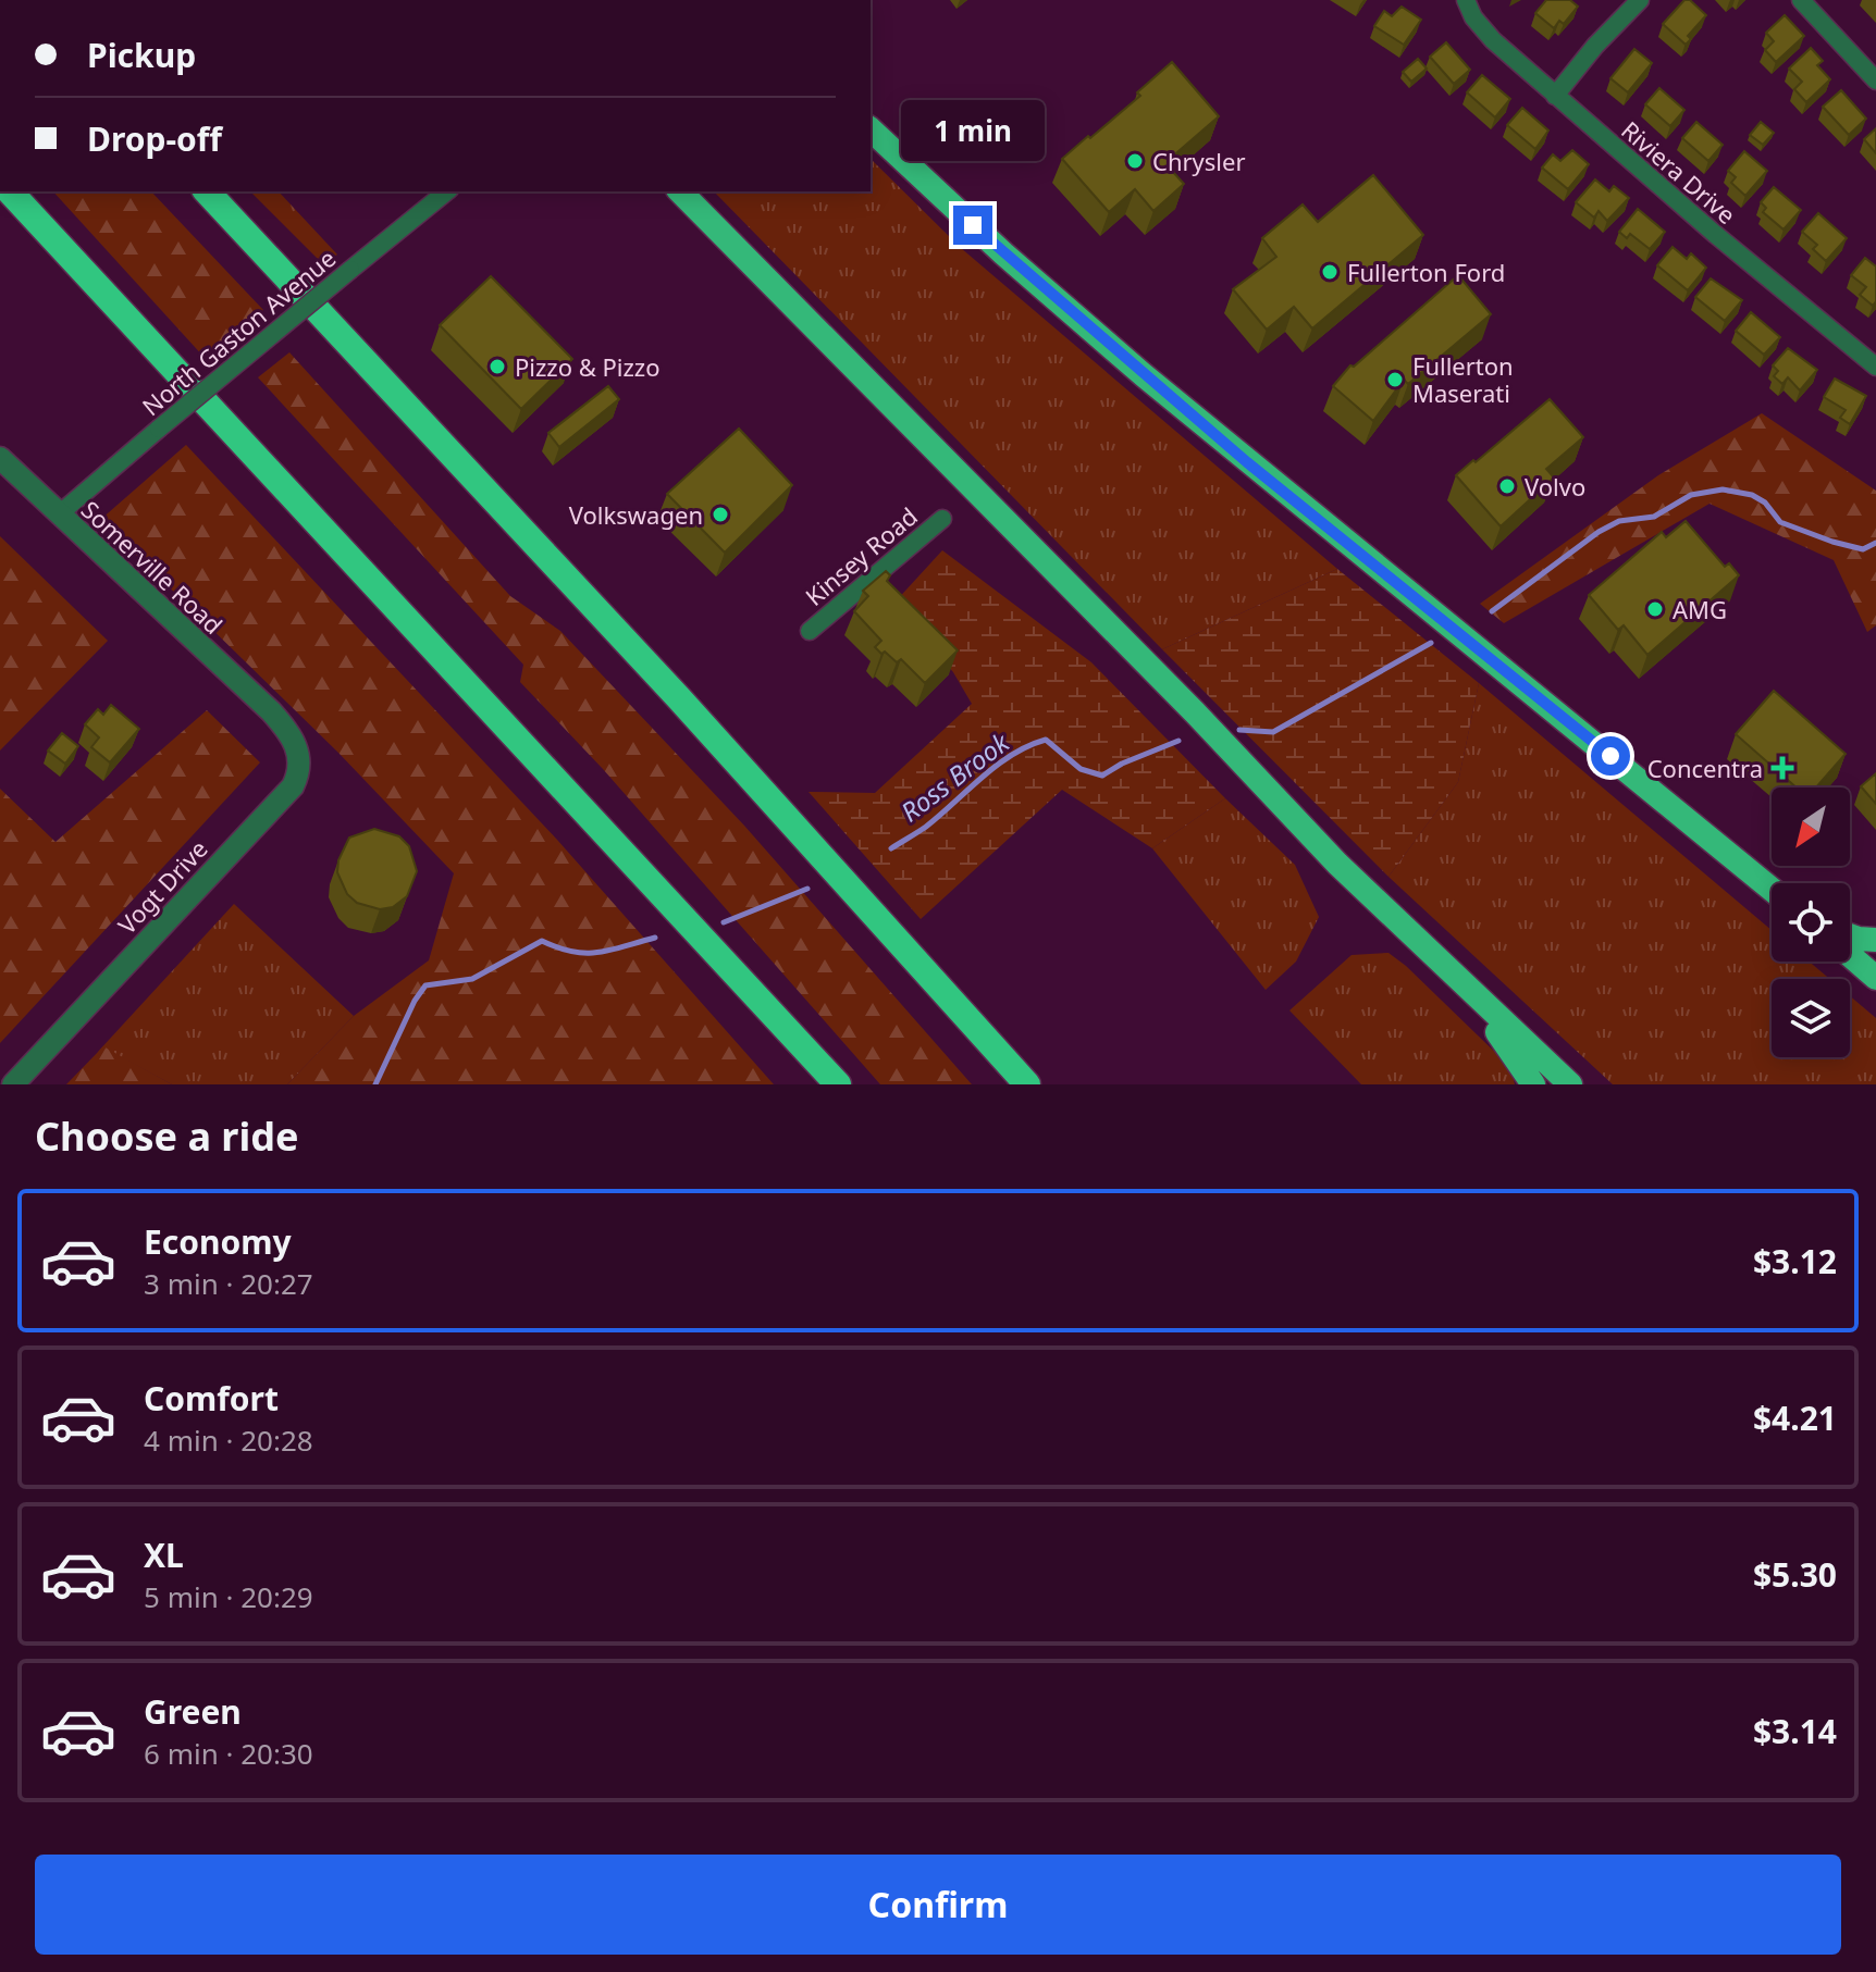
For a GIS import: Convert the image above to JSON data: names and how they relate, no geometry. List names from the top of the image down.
{
  "streets": {
    "street": [
      "Riviera Drive",
      "North Gaston Avenue",
      "Kinsey Road",
      "Somerville Road",
      "Vogt Drive"
    ]
  },
  "crossings": [
    ["North Gaston Avenue", "Somerville Road"],
    ["Somerville Road", "Vogt Drive"]
  ],
  "water": ["Ross Brook"],
  "places": {
    "other": [
      "Chrysler",
      "Fullerton Ford",
      "Pizzo & Pizzo",
      "Fullerton Maserati",
      "Volvo",
      "Volkswagen",
      "AMG"
    ],
    "health": ["Concentra"]
  },
  "north": "bottom left",
  "page": {
    "banner": ["Pickup", "Drop-off"],
    "bubble": "1 min",
    "heading": "Choose a ride",
    "list": [
      {
        "name": "Economy",
        "note": "3 min · 20:27",
        "value": "$3.12"
      },
      {
        "name": "Comfort",
        "note": "4 min · 20:28",
        "value": "$4.21"
      },
      {
        "name": "XL",
        "note": "5 min · 20:29",
        "value": "$5.30"
      },
      {
        "name": "Green",
        "note": "6 min · 20:30",
        "value": "$3.14"
      }
    ],
    "buttons": "Confirm"
  }
}
